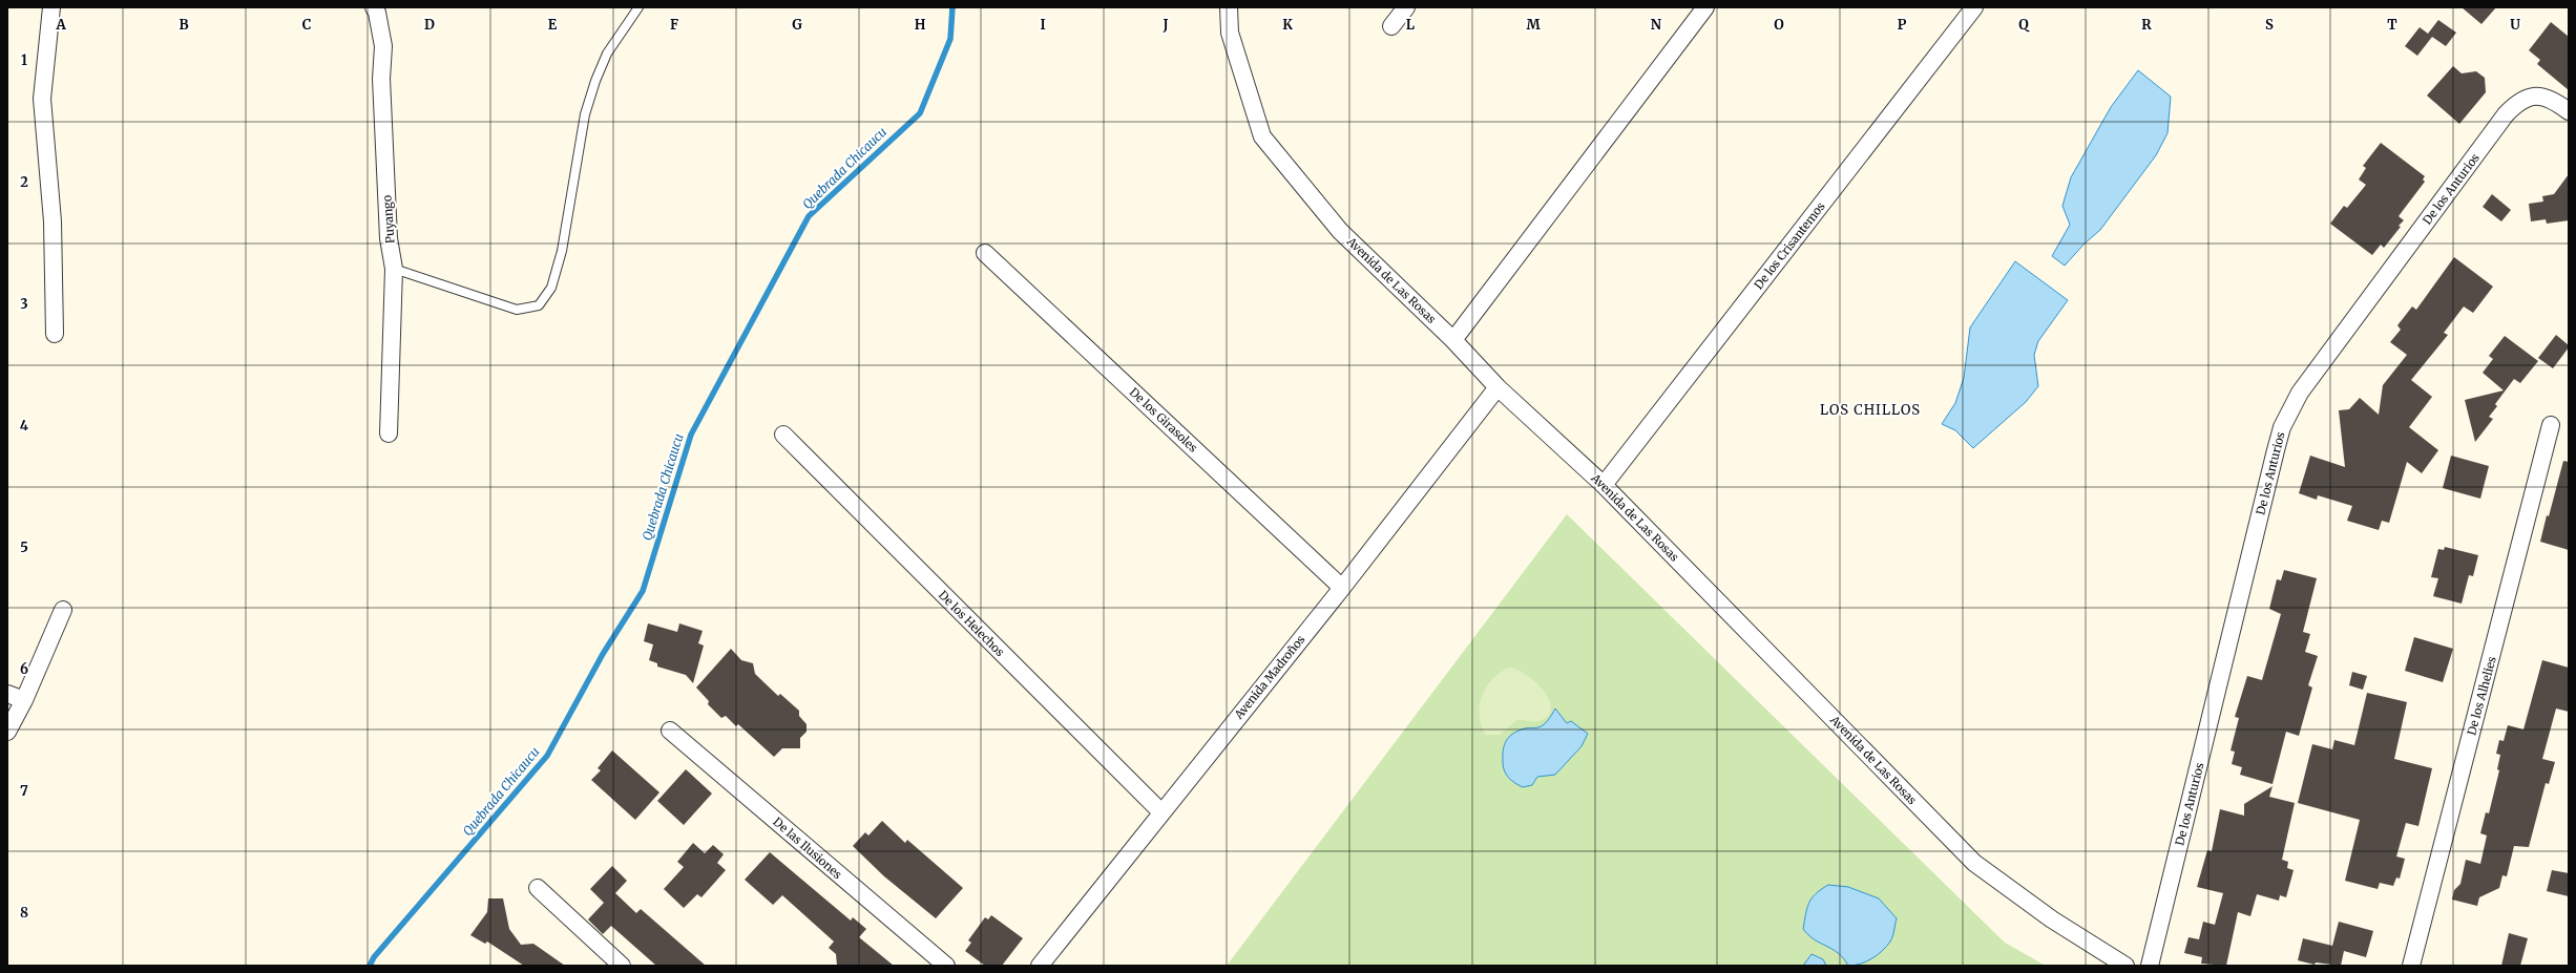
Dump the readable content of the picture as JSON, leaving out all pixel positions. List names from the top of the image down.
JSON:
{
  "streets": {
    "street": [
      "De los Anturios",
      "Puyango",
      "De los Crisantemos",
      "Avenida de Las Rosas",
      "De los Girasoles",
      "De los Helechos",
      "Avenida Madroños",
      "De los Alhelies",
      "De las Ilusiones"
    ]
  },
  "crossings": [
    ["De los Crisantemos", "Avenida de Las Rosas"],
    ["Avenida de Las Rosas", "Avenida Madroños"],
    ["De los Girasoles", "Avenida Madroños"],
    ["De los Helechos", "Avenida Madroños"]
  ],
  "districts": ["LOS CHILLOS"],
  "water": ["Quebrada Chicaucu"],
  "grid": {
    "columns": [
      "A",
      "B",
      "C",
      "D",
      "E",
      "F",
      "G",
      "H",
      "I",
      "J",
      "K",
      "L",
      "M",
      "N",
      "O",
      "P",
      "Q",
      "R",
      "S",
      "T",
      "U"
    ],
    "rows": [
      "1",
      "2",
      "3",
      "4",
      "5",
      "6",
      "7",
      "8"
    ]
  }
}
